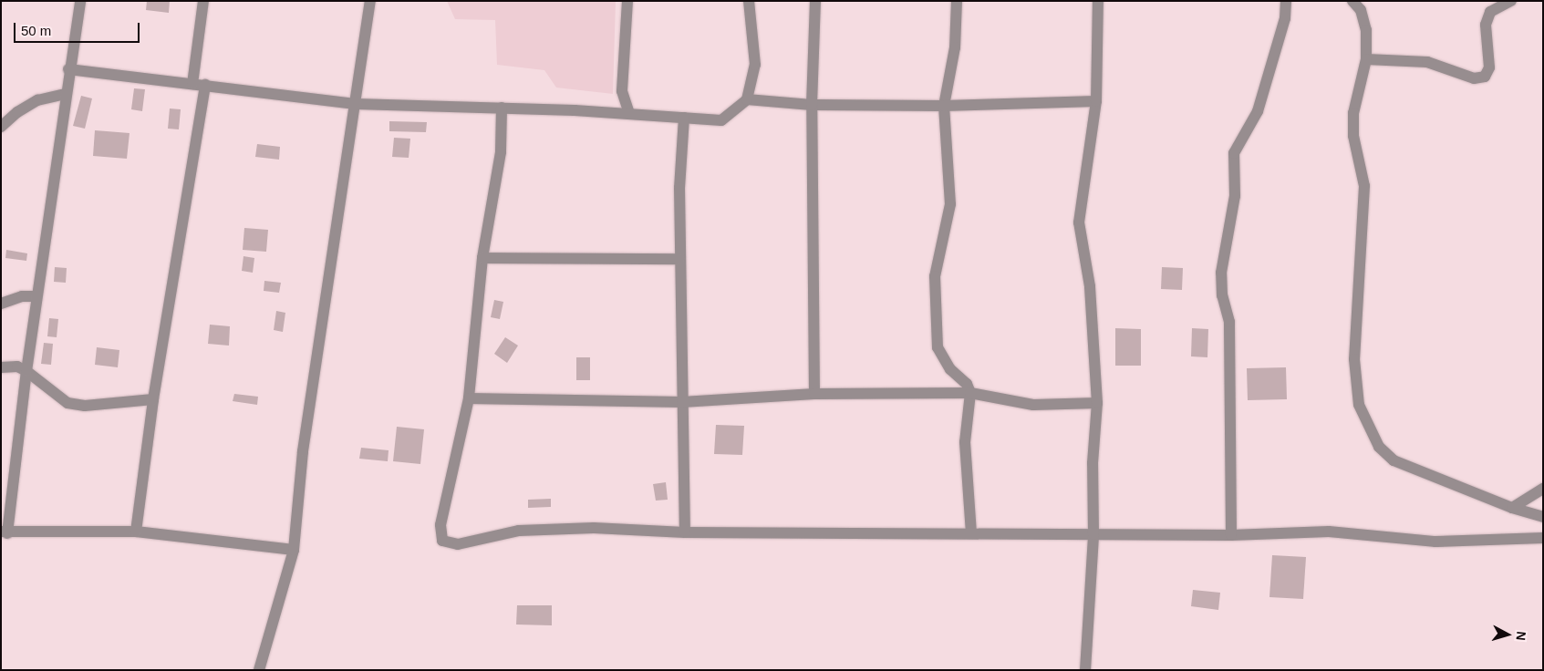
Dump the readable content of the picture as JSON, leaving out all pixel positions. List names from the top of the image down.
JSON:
{
  "scale_bar": "50 m",
  "north": "right"
}
